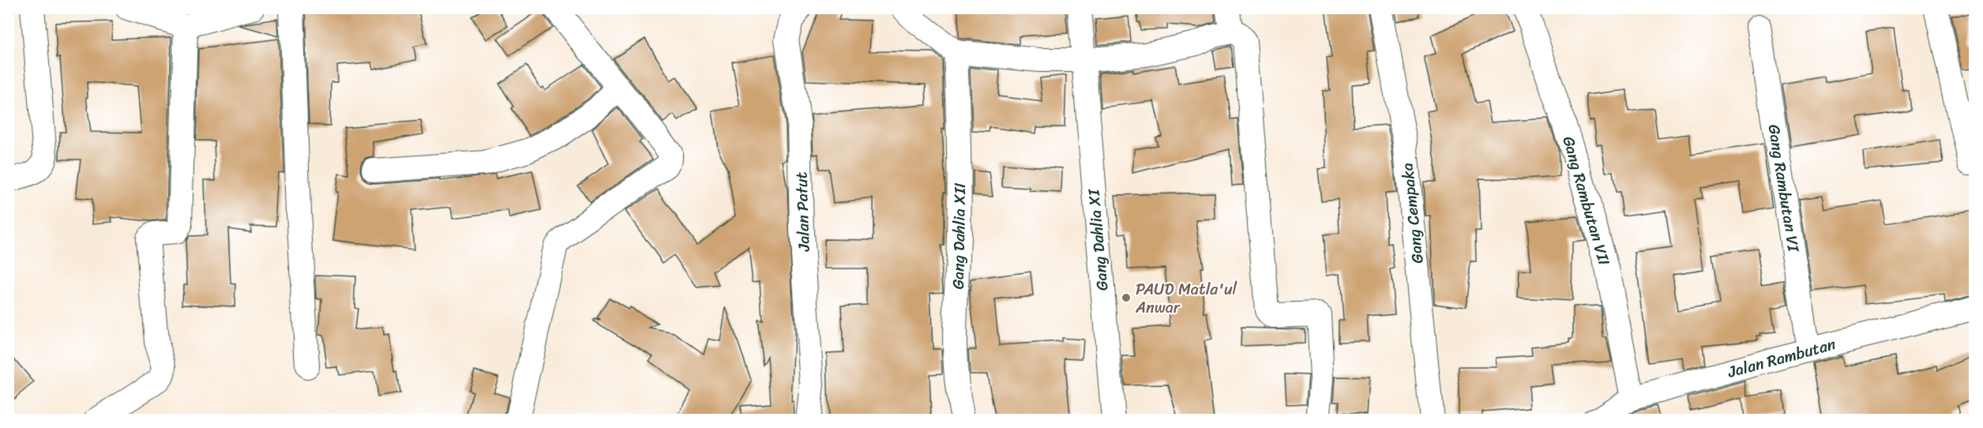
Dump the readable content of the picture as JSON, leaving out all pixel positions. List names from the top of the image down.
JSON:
{
  "streets": {
    "street": [
      "Gang Rambutan VI",
      "Gang Rambutan VII",
      "Jalan Patut",
      "Gang Cempaka",
      "Gang Dahlia XII",
      "Gang Dahlia XI",
      "Jalan Rambutan"
    ]
  },
  "crossings": [
    ["Gang Rambutan VI", "Jalan Rambutan"],
    ["Gang Rambutan VII", "Jalan Rambutan"]
  ],
  "places": ["PAUD Matla'ul Anwar"]
}
